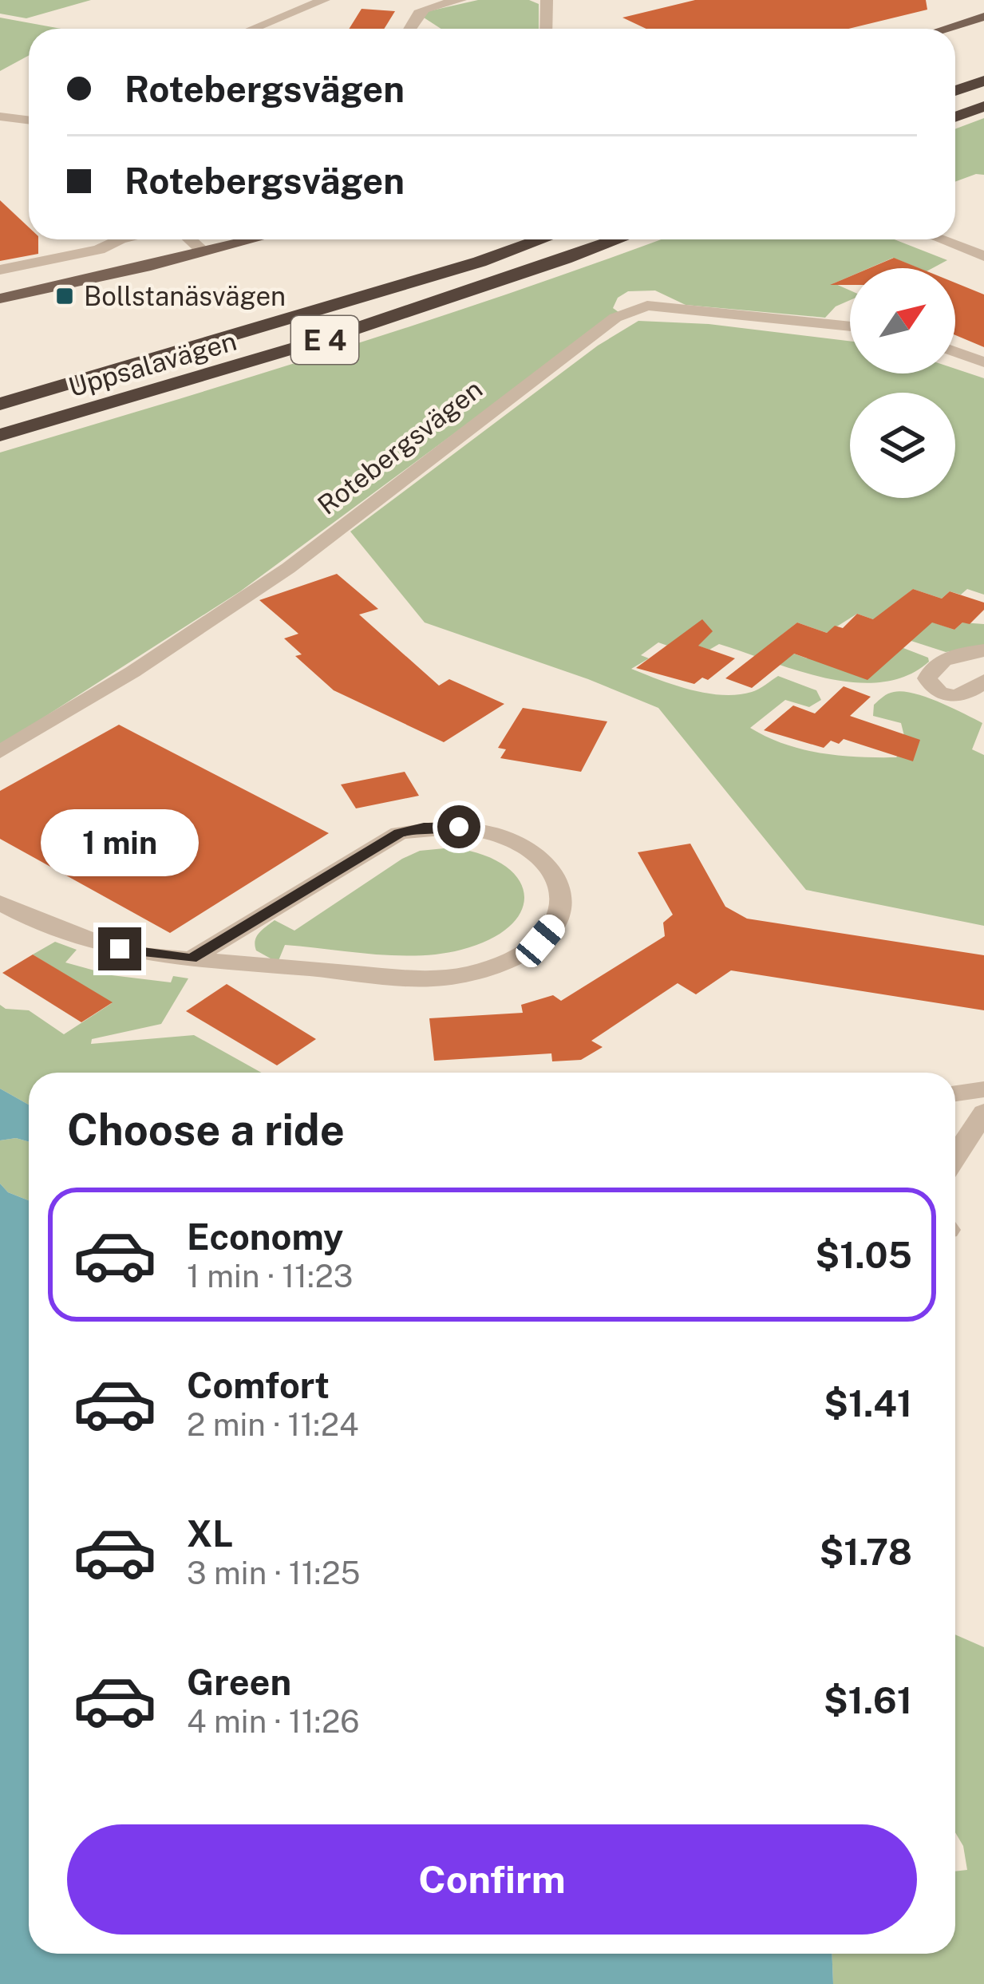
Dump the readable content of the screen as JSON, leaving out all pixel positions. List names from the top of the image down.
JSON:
{
  "streets": {
    "highway": ["E 4", "Uppsalavägen"],
    "street": ["Rotebergsvägen"]
  },
  "places": {
    "transit": ["Bollstanäsvägen"]
  },
  "north": "top right",
  "page": {
    "banner": ["Rotebergsvägen", "Rotebergsvägen"],
    "bubble": "1 min",
    "heading": "Choose a ride",
    "list": [
      {
        "name": "Economy",
        "note": "1 min · 11:23",
        "value": "$1.05"
      },
      {
        "name": "Comfort",
        "note": "2 min · 11:24",
        "value": "$1.41"
      },
      {
        "name": "XL",
        "note": "3 min · 11:25",
        "value": "$1.78"
      },
      {
        "name": "Green",
        "note": "4 min · 11:26",
        "value": "$1.61"
      }
    ],
    "buttons": "Confirm"
  }
}
